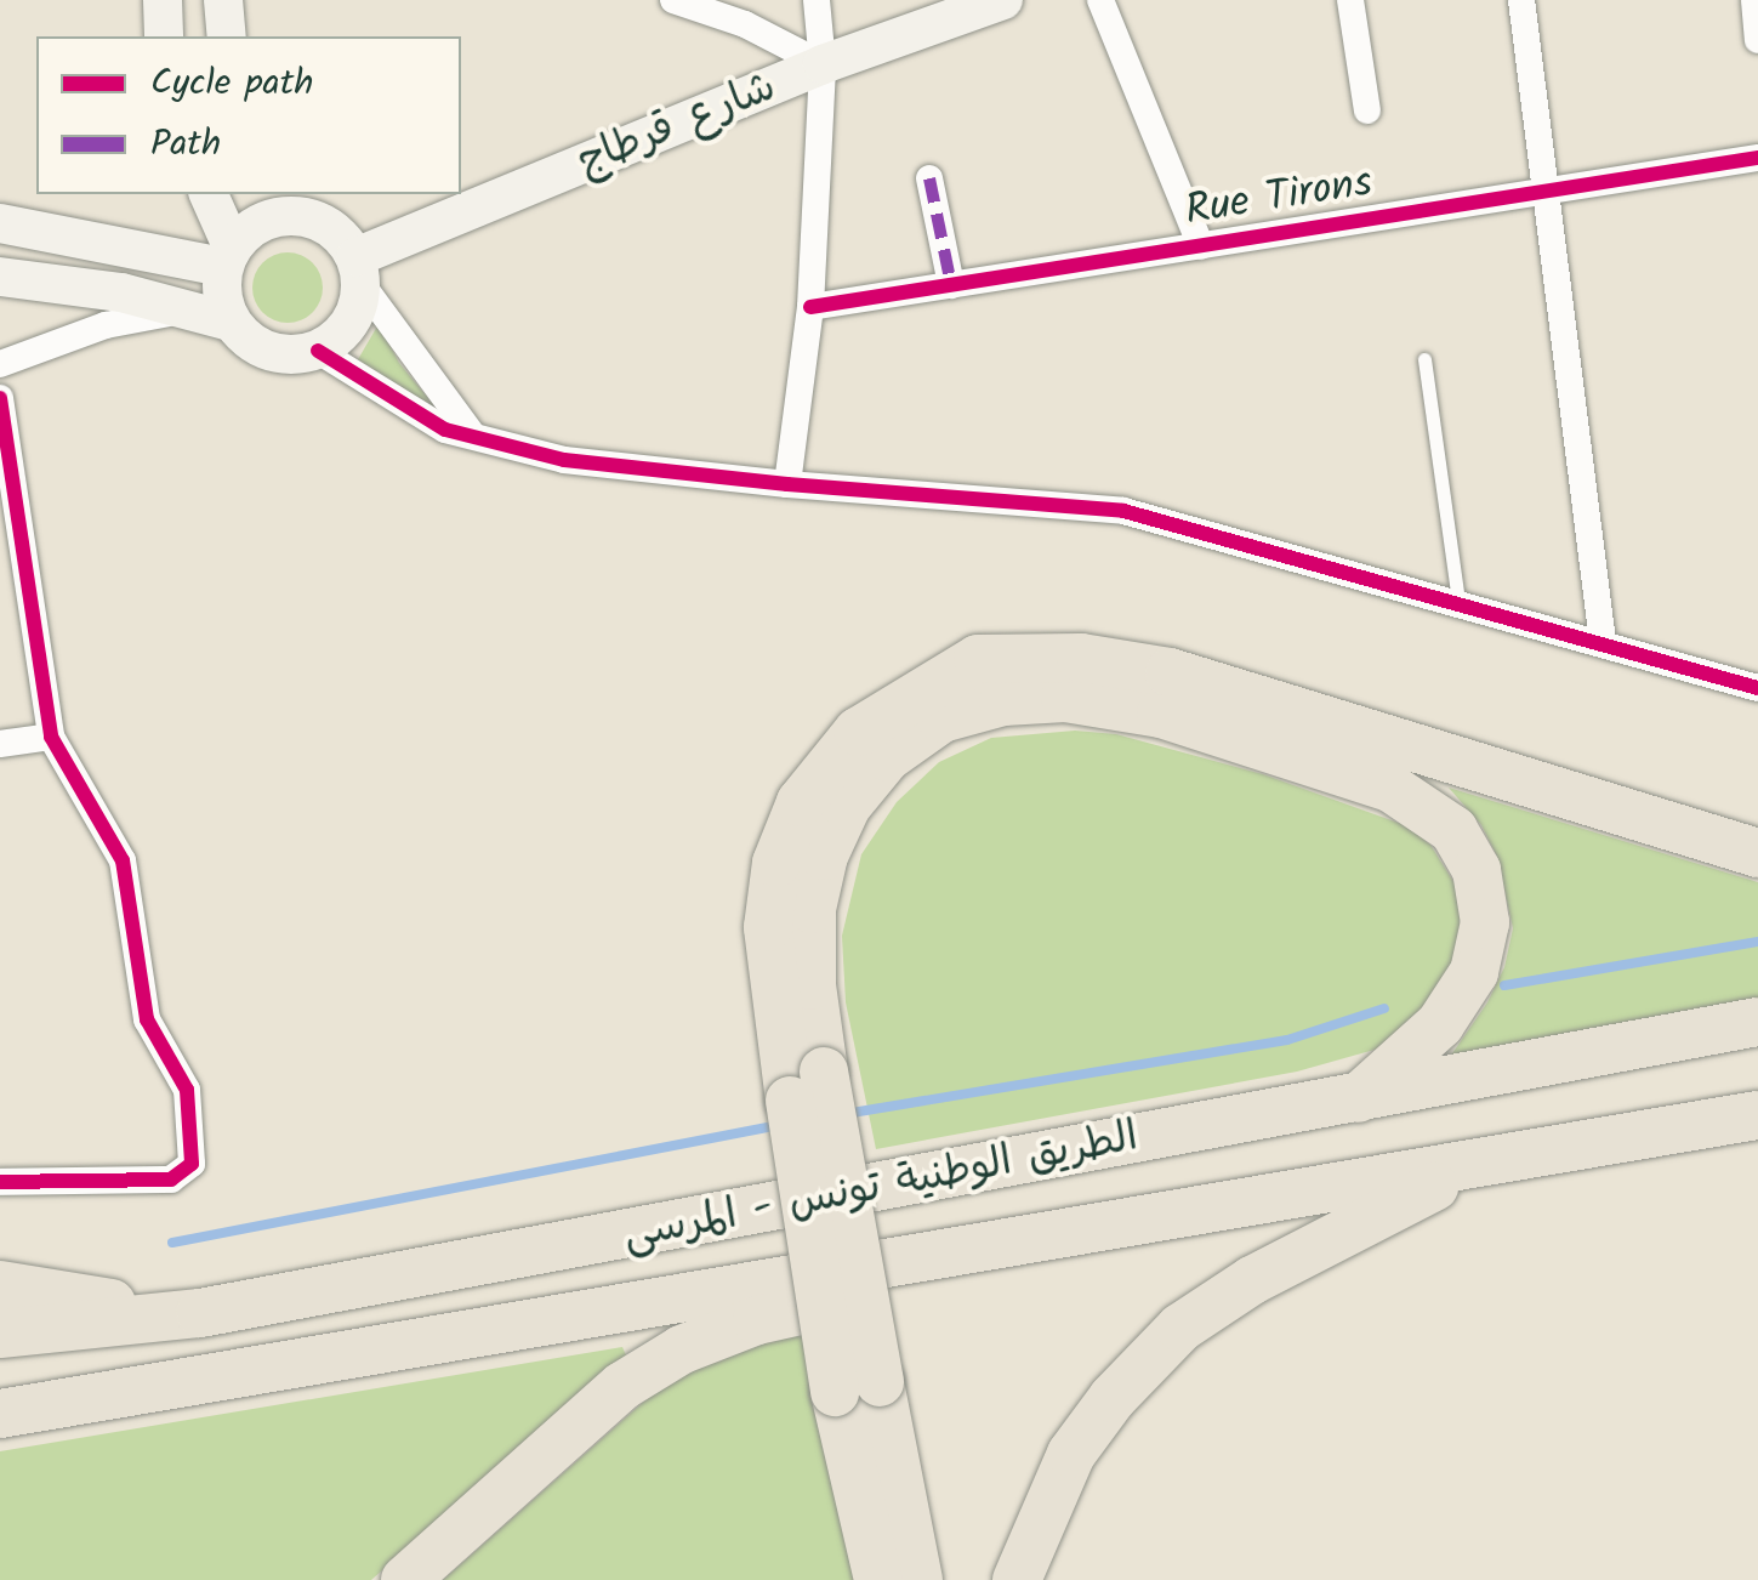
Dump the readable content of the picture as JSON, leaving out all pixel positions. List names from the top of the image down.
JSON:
{
  "streets": {
    "highway": ["الطريق الوطنية تونس - المرسى"],
    "street": ["شارع قرطاج", "Rue Tirons"]
  },
  "legend": ["Cycle path", "Path"]
}
